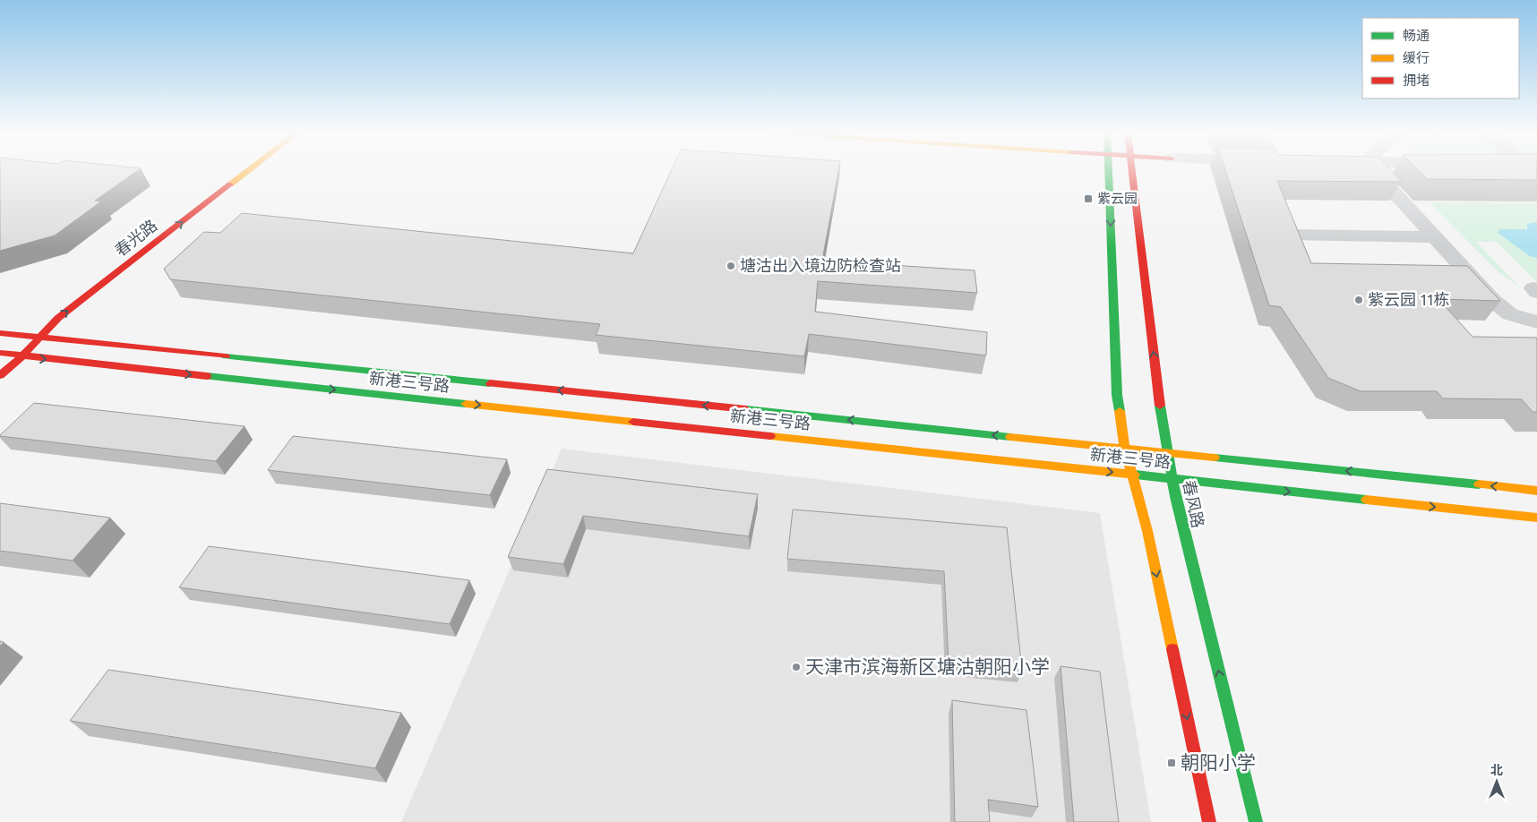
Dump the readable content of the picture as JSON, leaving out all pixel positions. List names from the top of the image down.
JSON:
{
  "streets": {
    "main road": ["春光路", "新港三号路", "春风路"]
  },
  "crossings": [
    ["春光路", "新港三号路"],
    ["新港三号路", "春风路"]
  ],
  "one_way": ["春光路"],
  "places": {
    "transit": ["紫云园", "朝阳小学"],
    "other": ["塘沽出入境边防检查站", "紫云园 11栋", "天津市滨海新区塘沽朝阳小学"]
  },
  "legend": ["畅通", "缓行", "拥堵"],
  "north": "top"
}
